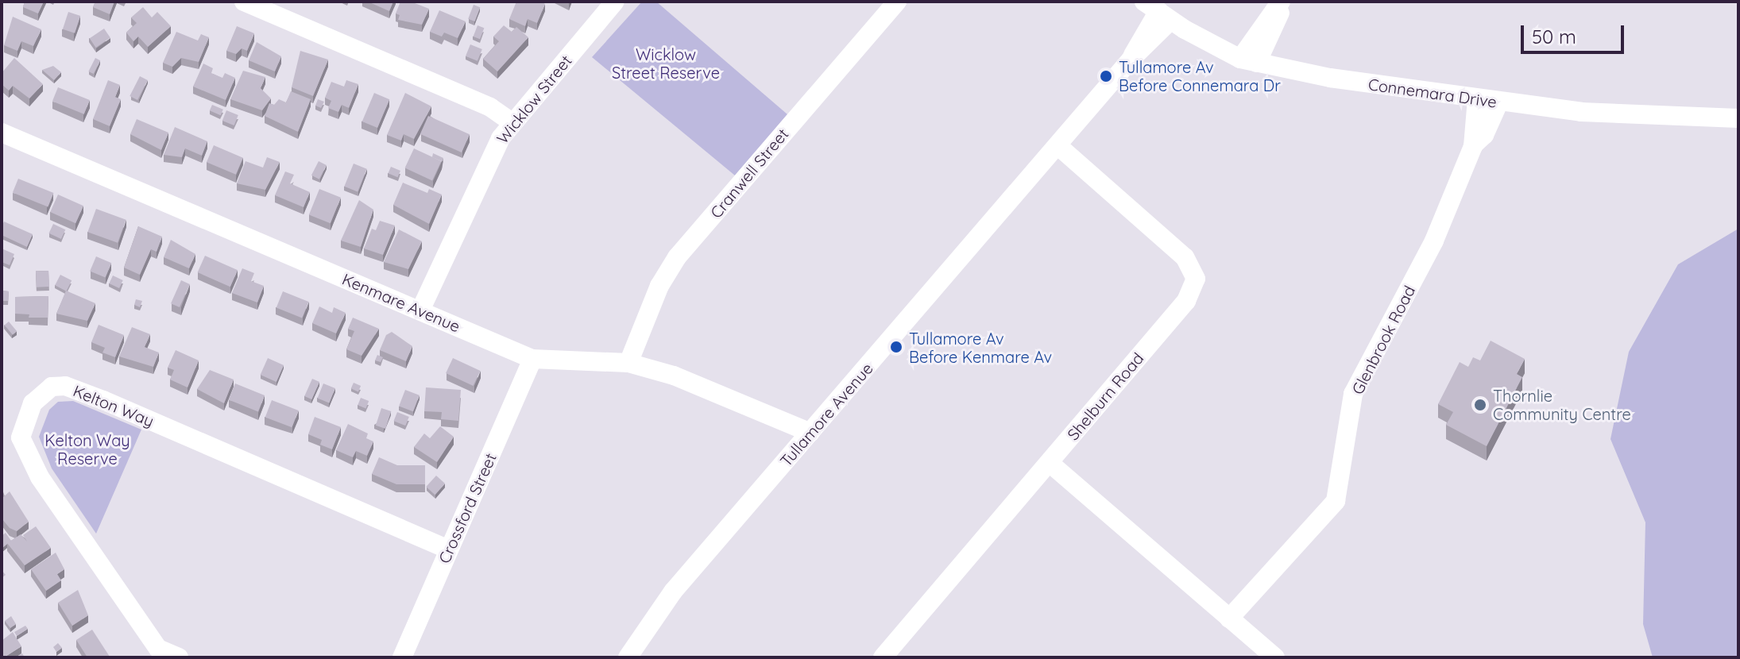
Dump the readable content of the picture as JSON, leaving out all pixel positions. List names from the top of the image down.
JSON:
{
  "streets": {
    "street": [
      "Connemara Drive",
      "Wicklow Street",
      "Cranwell Street",
      "Kenmare Avenue",
      "Glenbrook Road",
      "Shelburn Road",
      "Kelton Way",
      "Tullamore Avenue",
      "Crossford Street"
    ]
  },
  "crossings": [
    ["Connemara Drive", "Glenbrook Road"],
    ["Connemara Drive", "Tullamore Avenue"],
    ["Wicklow Street", "Kenmare Avenue"],
    ["Cranwell Street", "Kenmare Avenue"],
    ["Kenmare Avenue", "Tullamore Avenue"],
    ["Kenmare Avenue", "Crossford Street"],
    ["Shelburn Road", "Tullamore Avenue"],
    ["Kelton Way", "Crossford Street"]
  ],
  "parks": ["Wicklow Street Reserve", "Kelton Way Reserve"],
  "places": ["Tullamore Av Before Connemara Dr", "Tullamore Av Before Kenmare Av", "Thornlie Community Centre"],
  "scale_bar": "50 m"
}
